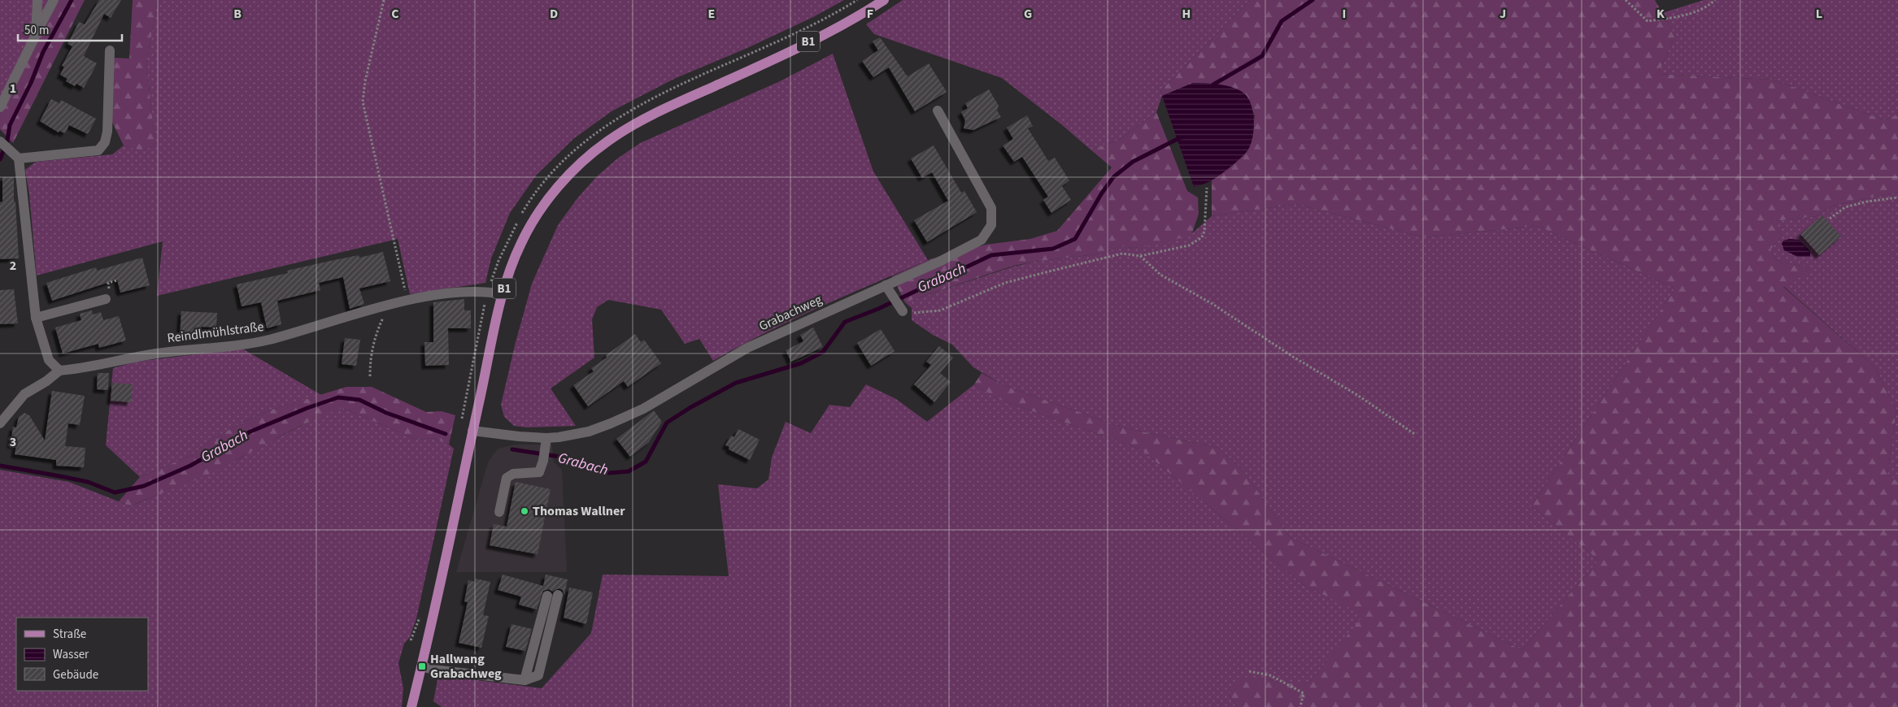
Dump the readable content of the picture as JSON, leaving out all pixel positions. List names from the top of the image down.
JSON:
{
  "streets": {
    "main road": ["B1"],
    "street": ["Grabachweg", "Reindlmühlstraße"]
  },
  "crossings": [
    ["B1", "Grabachweg"],
    ["B1", "Reindlmühlstraße"]
  ],
  "water": ["Grabach"],
  "places": {
    "other": ["Thomas Wallner"],
    "transit": ["Hallwang Grabachweg"]
  },
  "legend": ["Straße", "Wasser", "Gebäude"],
  "scale_bar": "50 m",
  "grid": {
    "columns": [
      "B",
      "C",
      "D",
      "E",
      "F",
      "G",
      "H",
      "I",
      "J",
      "K",
      "L"
    ],
    "rows": ["1", "2", "3"]
  }
}
